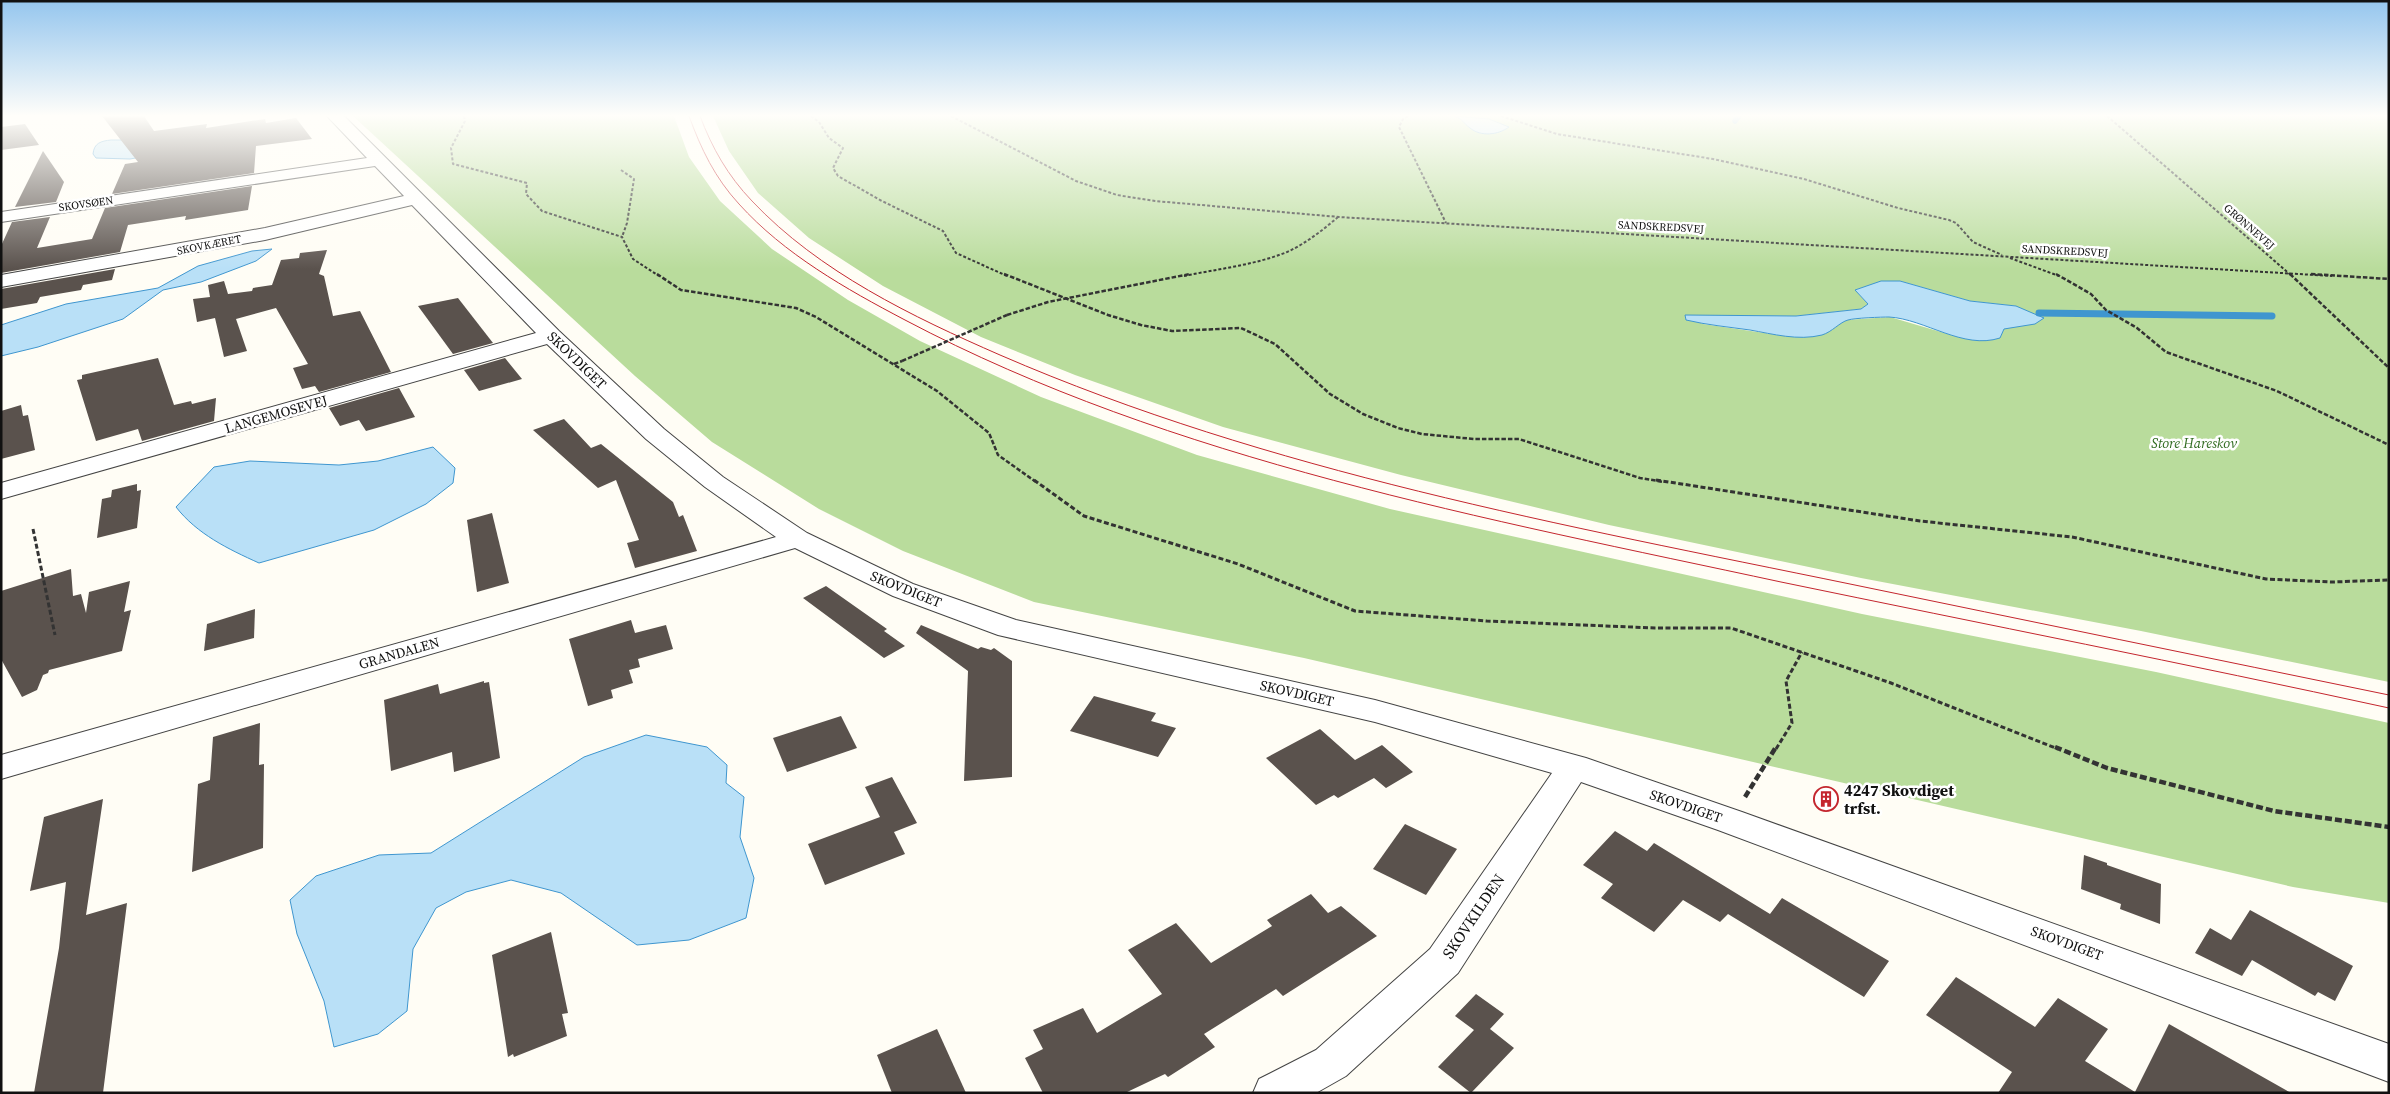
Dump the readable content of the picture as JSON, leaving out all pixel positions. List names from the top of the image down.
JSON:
{
  "streets": {
    "street": [
      "SKOVSØEN",
      "SKOVKÆRET",
      "SKOVDIGET",
      "LANGEMOSEVEJ",
      "GRANDALEN",
      "SKOVKILDEN"
    ],
    "path": ["SANDSKREDSVEJ", "GRØNNEVEJ"]
  },
  "crossings": [
    ["SANDSKREDSVEJ", "GRØNNEVEJ"],
    ["SKOVKÆRET", "SKOVDIGET"],
    ["SKOVDIGET", "LANGEMOSEVEJ"],
    ["SKOVDIGET", "GRANDALEN"],
    ["SKOVDIGET", "SKOVKILDEN"]
  ],
  "parks": ["Store Hareskov"],
  "places": {
    "building": ["4247 Skovdiget trfst."]
  }
}
